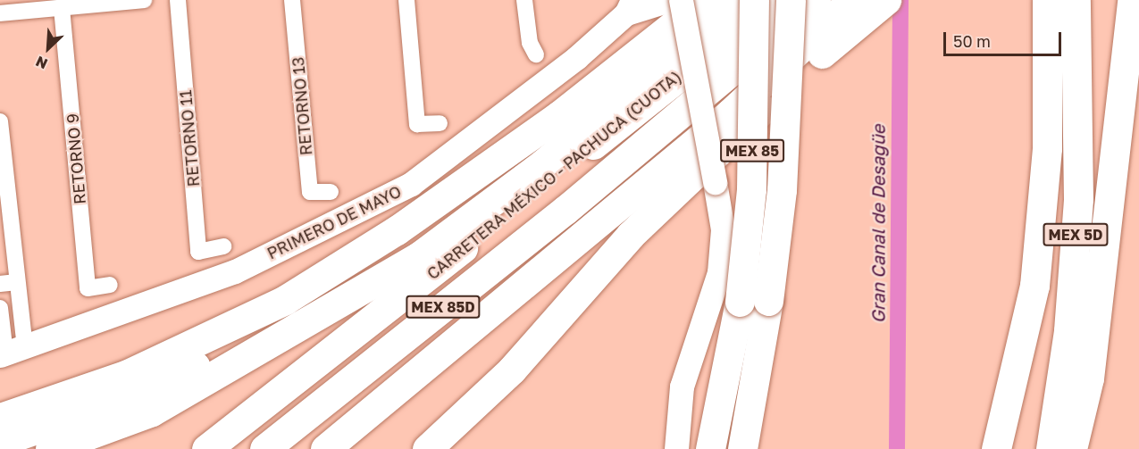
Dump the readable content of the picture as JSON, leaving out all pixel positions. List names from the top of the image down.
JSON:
{
  "streets": {
    "highway": [
      "MEX 85",
      "CARRETERA MÉXICO - PACHUCA (CUOTA)",
      "MEX 5D",
      "MEX 85D"
    ],
    "main road": ["PRIMERO DE MAYO"],
    "street": ["RETORNO 13", "RETORNO 11", "RETORNO 9"]
  },
  "water": ["Gran Canal de Desagüe"],
  "scale_bar": "50 m",
  "north": "bottom left"
}
